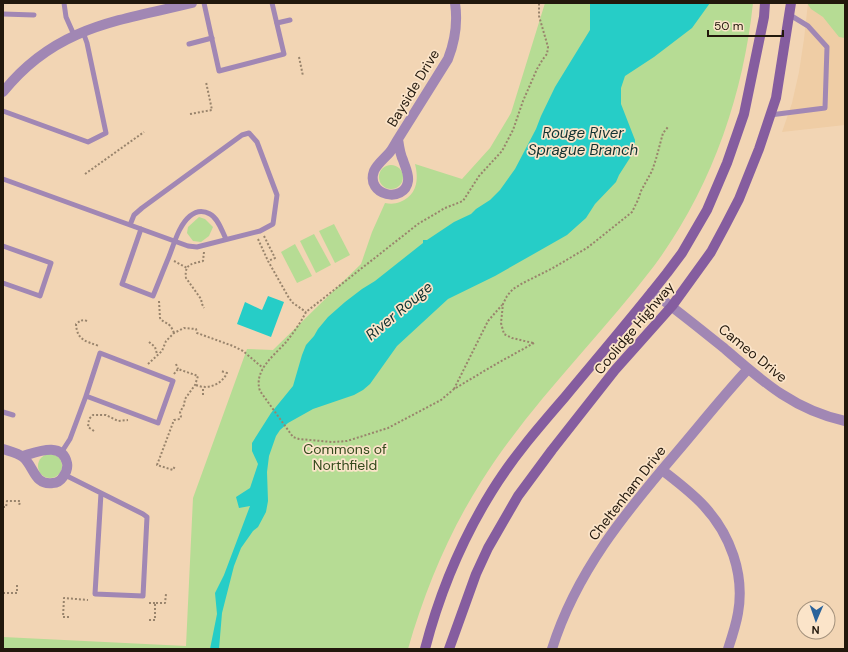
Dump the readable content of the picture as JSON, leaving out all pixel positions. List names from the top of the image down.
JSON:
{
  "streets": {
    "main road": ["Coolidge Highway"],
    "street": ["Bayside Drive", "Cameo Drive", "Cheltenham Drive"]
  },
  "crossings": [
    ["Coolidge Highway", "Cameo Drive"],
    ["Cameo Drive", "Cheltenham Drive"]
  ],
  "water": ["Rouge River Sprague Branch", "River Rouge"],
  "parks": ["Commons of Northfield"],
  "scale_bar": "50 m",
  "north": "bottom"
}
